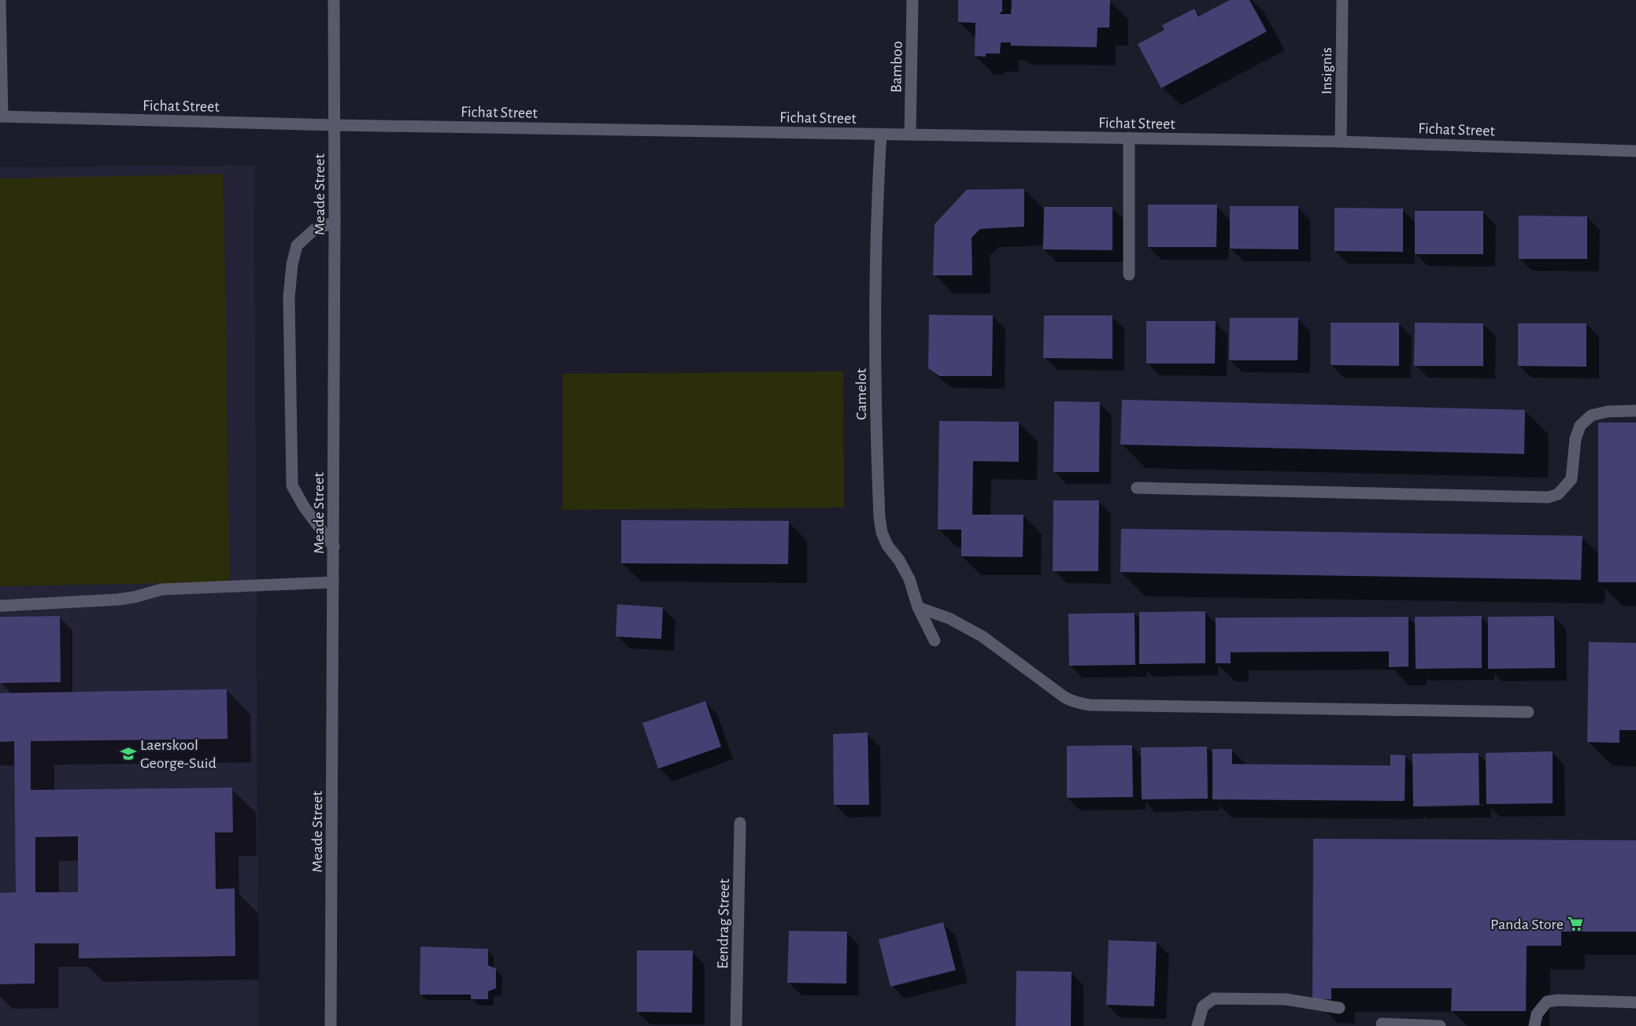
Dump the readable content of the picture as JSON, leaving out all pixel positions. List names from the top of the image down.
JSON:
{
  "streets": {
    "street": [
      "Bamboo",
      "Insignis",
      "Fichat Street",
      "Meade Street",
      "Camelot",
      "Eendrag Street"
    ]
  },
  "crossings": [
    ["Bamboo", "Fichat Street"],
    ["Insignis", "Fichat Street"],
    ["Fichat Street", "Meade Street"],
    ["Fichat Street", "Camelot"]
  ],
  "places": {
    "school or university": ["Laerskool George-Suid"],
    "supermarket": ["Panda Store"]
  }
}
